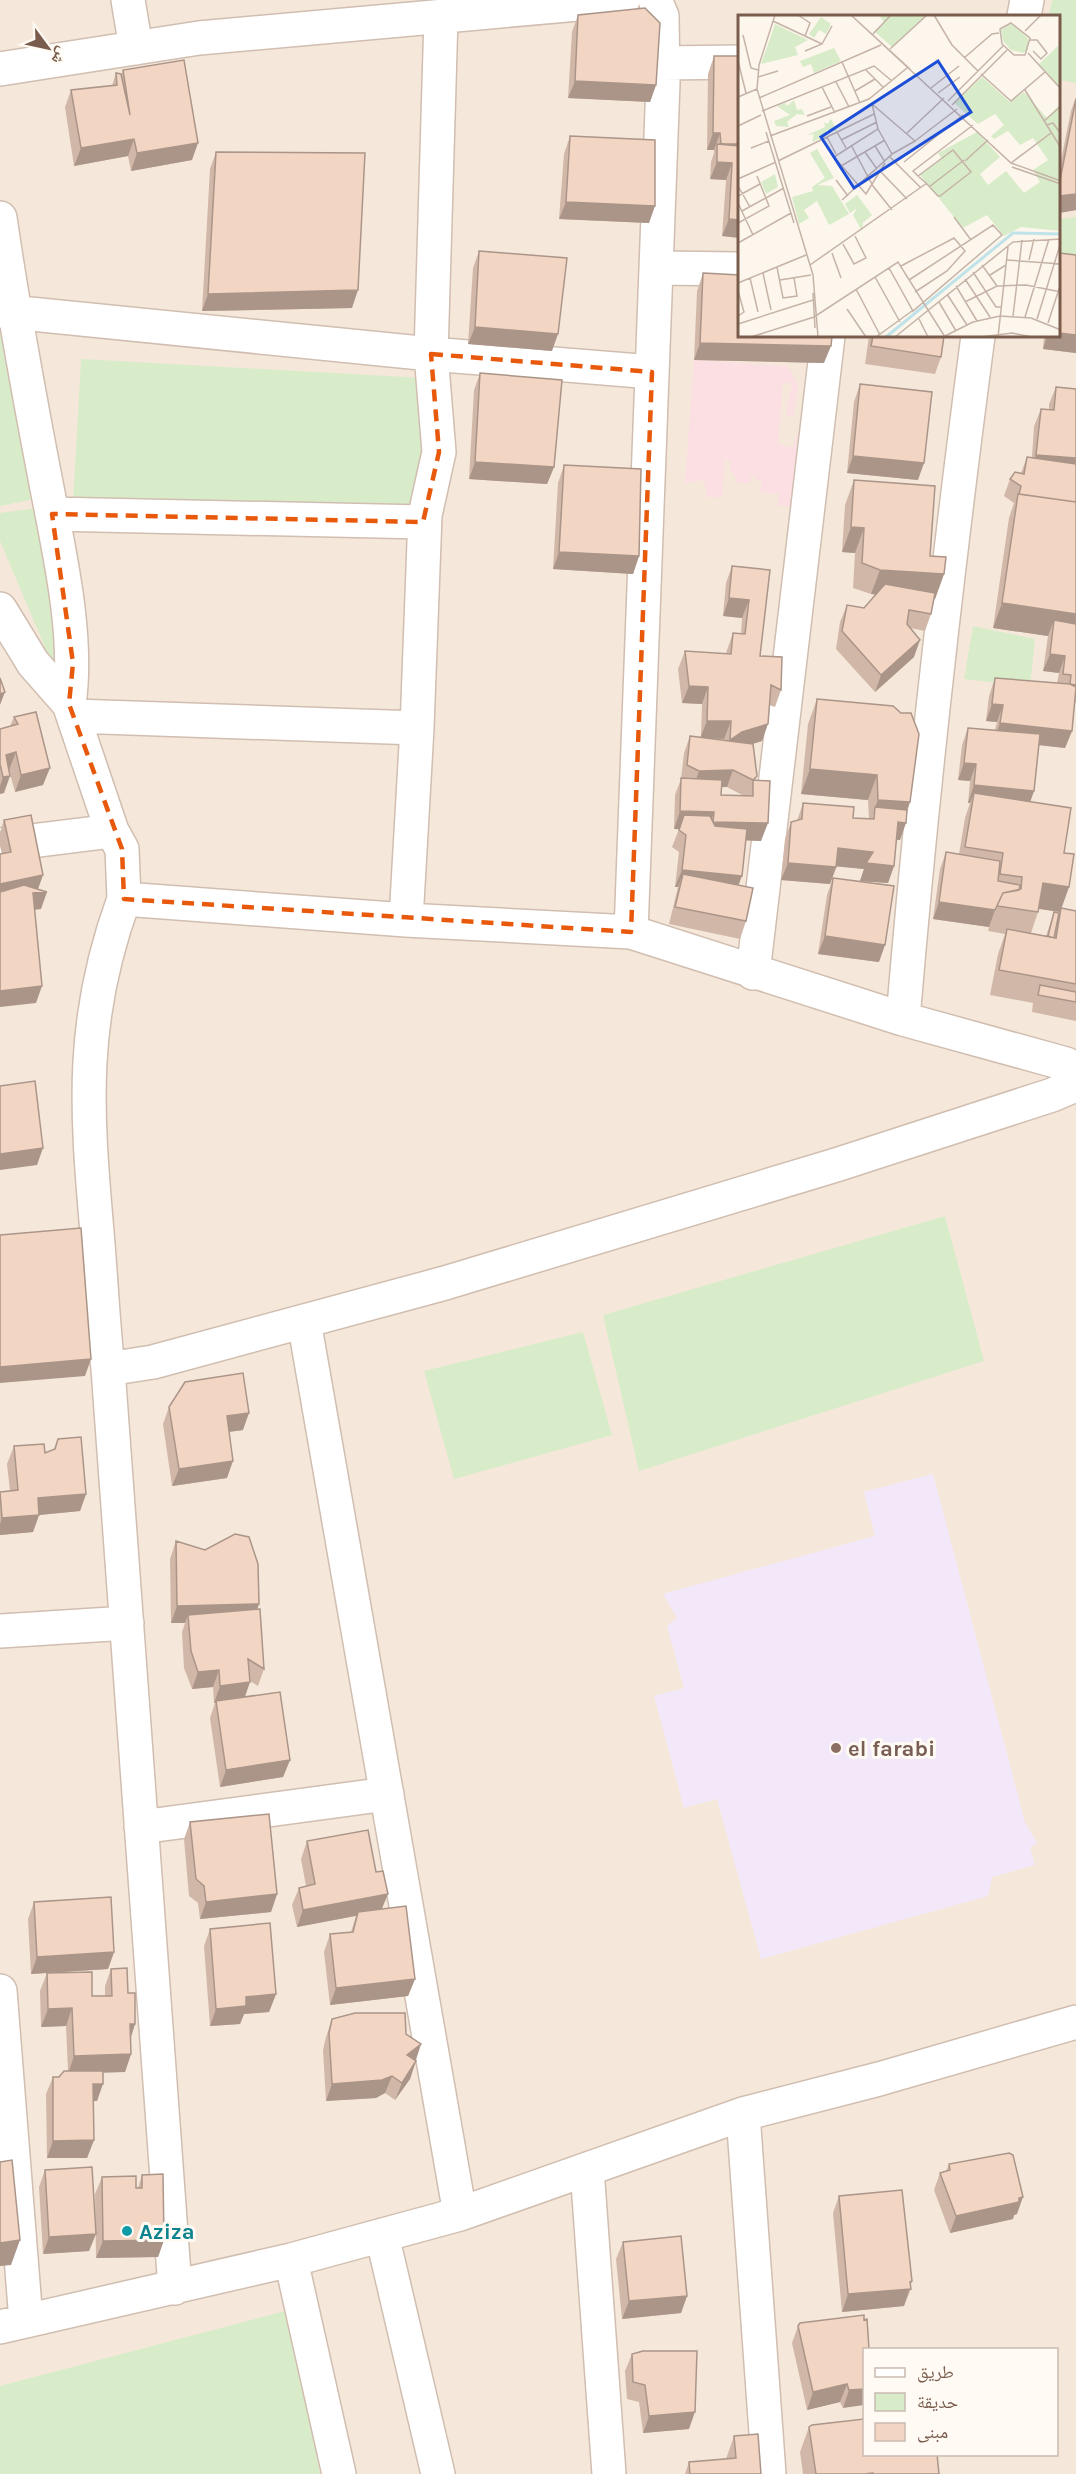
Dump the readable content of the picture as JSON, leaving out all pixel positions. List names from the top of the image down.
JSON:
{
  "places": ["el farabi", "Aziza"],
  "legend": ["طريق", "حديقة", "مبنى"],
  "north": "bottom right"
}
